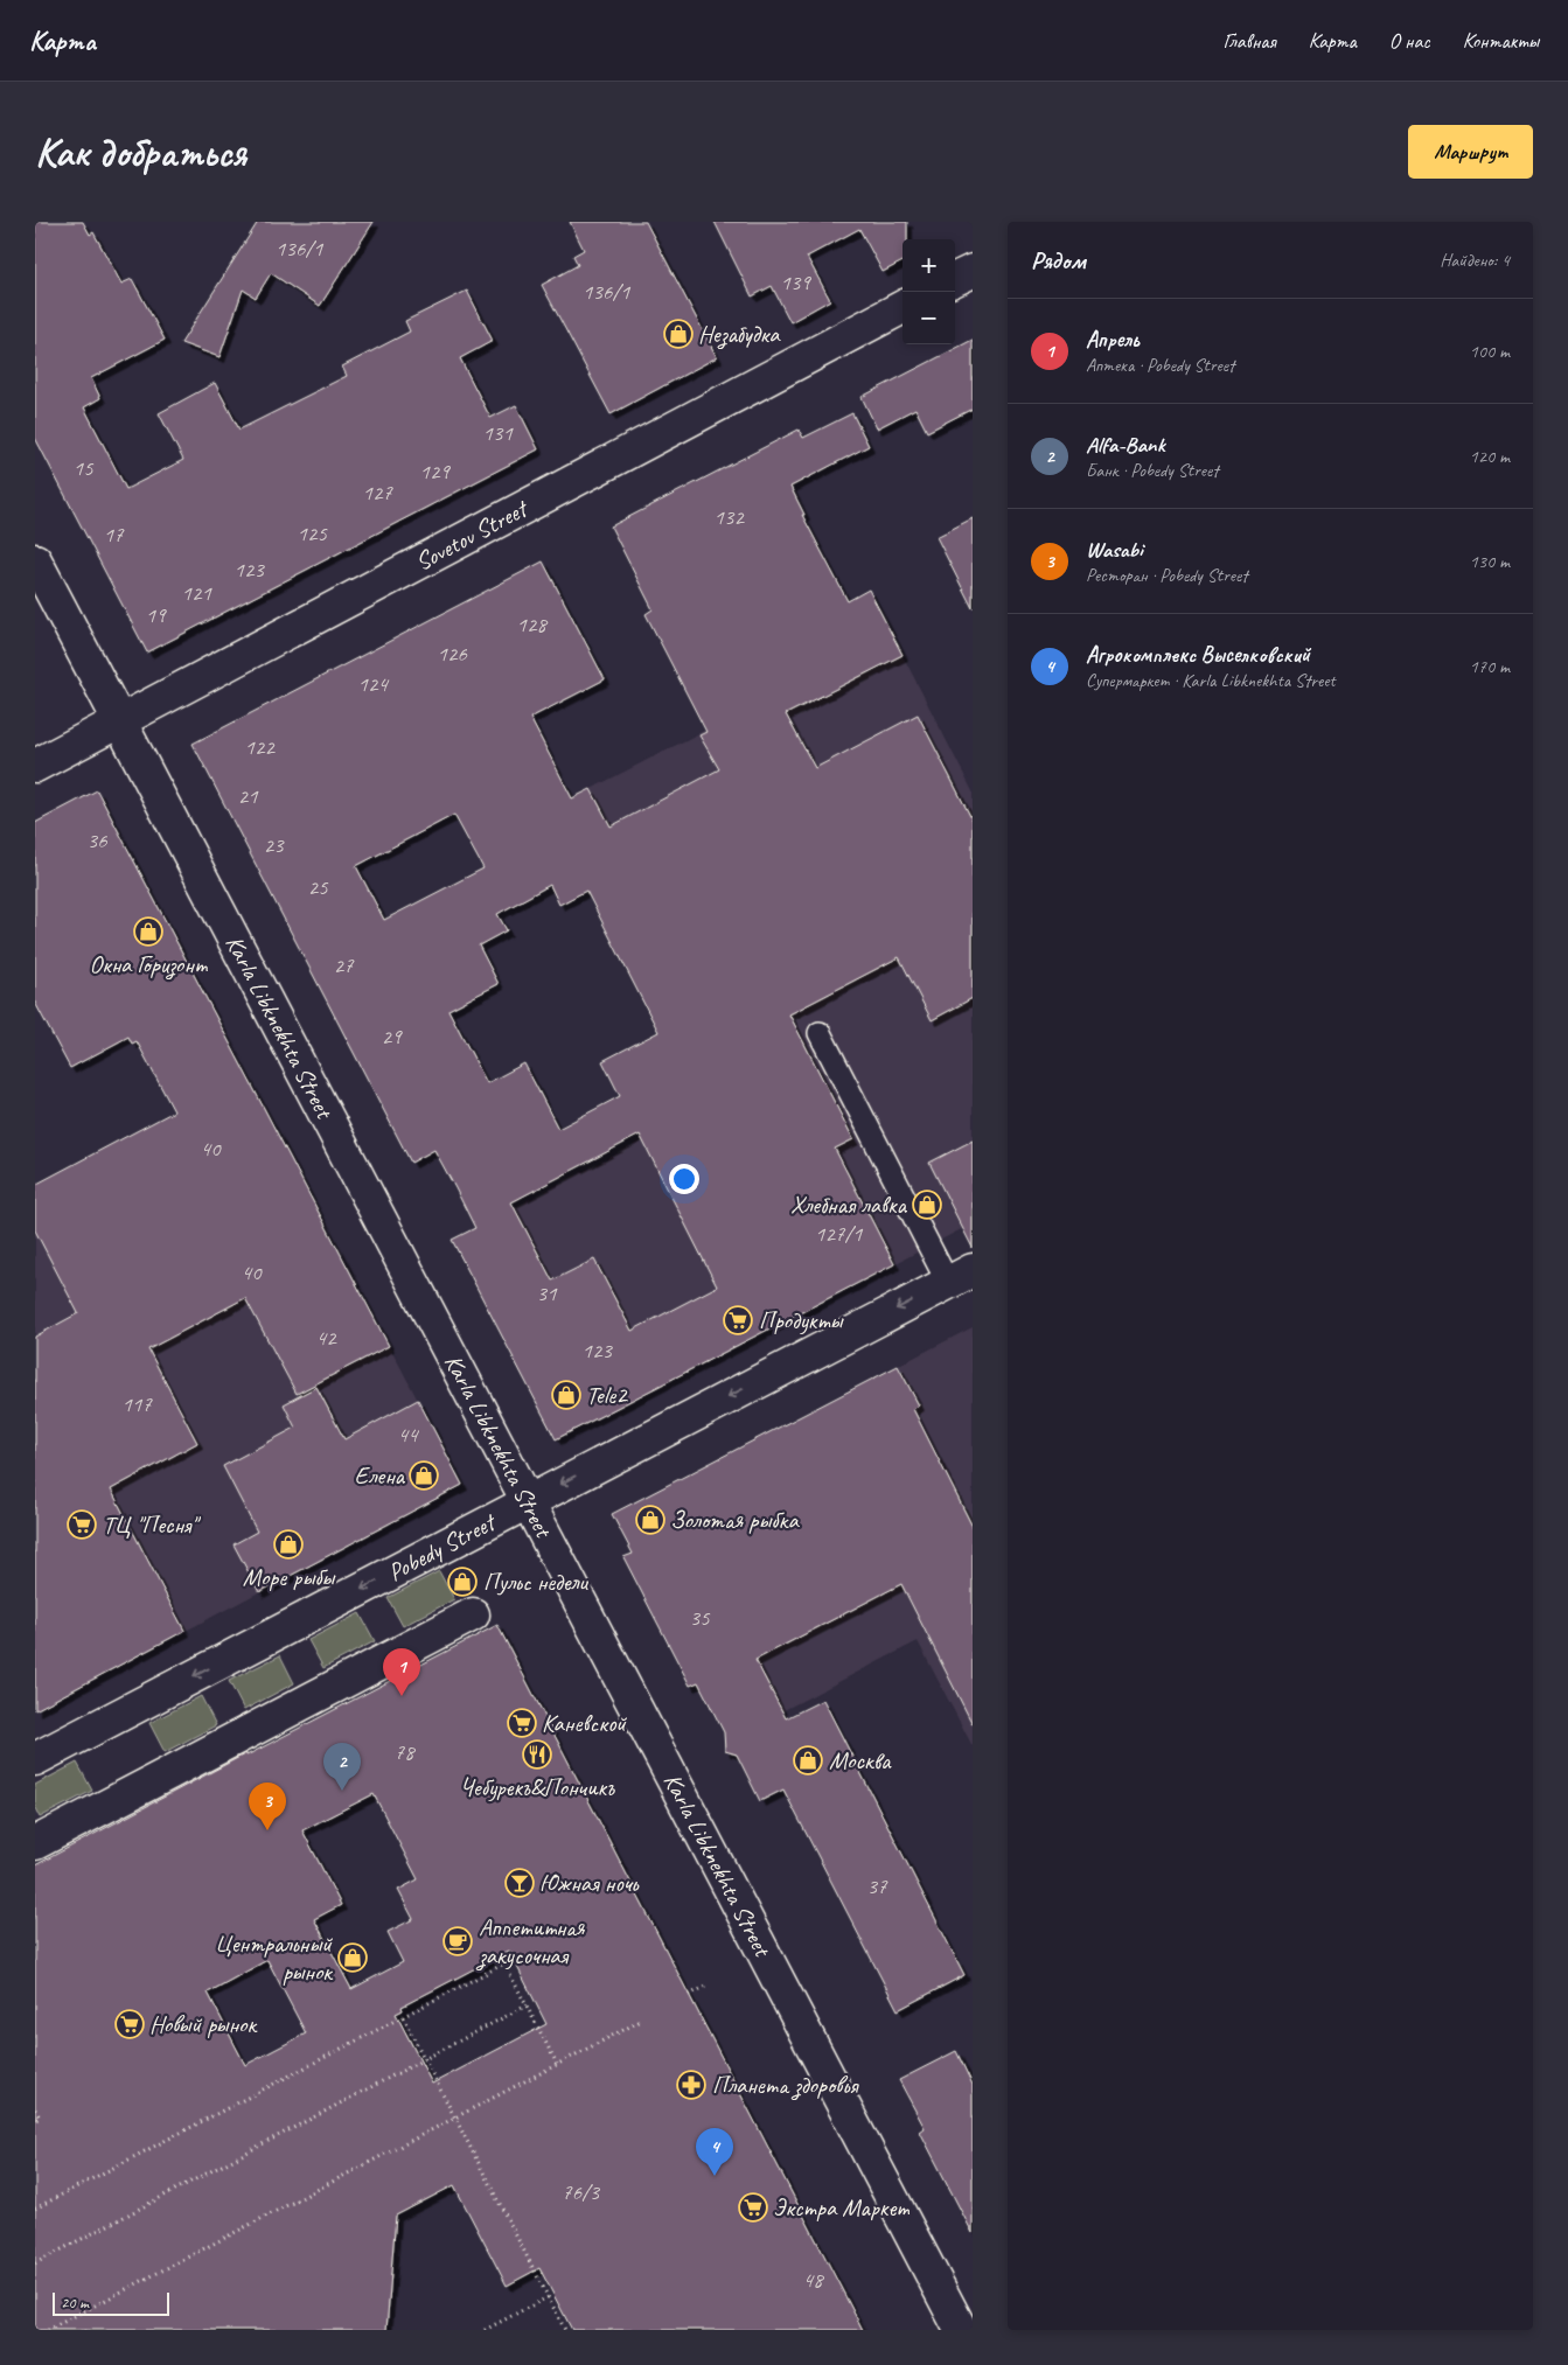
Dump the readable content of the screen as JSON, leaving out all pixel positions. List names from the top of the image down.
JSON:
{
  "streets": {
    "street": ["Sovetov Street", "Karla Libknekhta Street", "Pobedy Street"]
  },
  "crossings": [
    ["Sovetov Street", "Karla Libknekhta Street"],
    ["Karla Libknekhta Street", "Pobedy Street"]
  ],
  "places": {
    "shop": [
      "Незабудка",
      "Окна Горизонт",
      "Хлебная лавка",
      "Tele2",
      "Елена",
      "Золотая рыбка",
      "Море рыбы",
      "Пульс недели",
      "Москва",
      "Центральный рынок"
    ],
    "supermarket": [
      "Продукты",
      "ТЦ \"Песня\"",
      "Каневской",
      "Новый рынок",
      "Экстра Маркет"
    ],
    "restaurant": ["Чебурекъ&Пончикъ"],
    "bar": ["Южная ночь"],
    "cafe": ["Аппетитная закусочная"],
    "pharmacy": ["Планета здоровья"]
  },
  "house_numbers": [
    "136/1",
    "139",
    "136/1",
    "131",
    "15",
    "129",
    "127",
    "132",
    "125",
    "17",
    "123",
    "121",
    "19",
    "128",
    "126",
    "124",
    "122",
    "21",
    "36",
    "23",
    "25",
    "27",
    "29",
    "40",
    "127/1",
    "40",
    "31",
    "42",
    "123",
    "117",
    "44",
    "35",
    "78",
    "37",
    "76/3",
    "48"
  ],
  "scale_bar": "20 m",
  "page": {
    "header": "Карта",
    "nav": [
      "Главная",
      "Карта",
      "О нас",
      "Контакты"
    ],
    "buttons": "Маршрут",
    "title": "Как добраться",
    "heading": ["Рядом", "Найдено: 4"],
    "map_buttons": ["+", "−"],
    "list": [
      {
        "mark": "1",
        "name": "Апрель",
        "note": "Аптека · Pobedy Street",
        "value": "100 m"
      },
      {
        "mark": "2",
        "name": "Alfa-Bank",
        "note": "Банк · Pobedy Street",
        "value": "120 m"
      },
      {
        "mark": "3",
        "name": "Wasabi",
        "note": "Ресторан · Pobedy Street",
        "value": "130 m"
      },
      {
        "mark": "4",
        "name": "Агрокомплекс Выселковский",
        "note": "Супермаркет · Karla Libknekhta Street",
        "value": "170 m"
      }
    ],
    "pins": [
      "1",
      "2",
      "3",
      "4"
    ],
    "scale": "20 m"
  }
}
